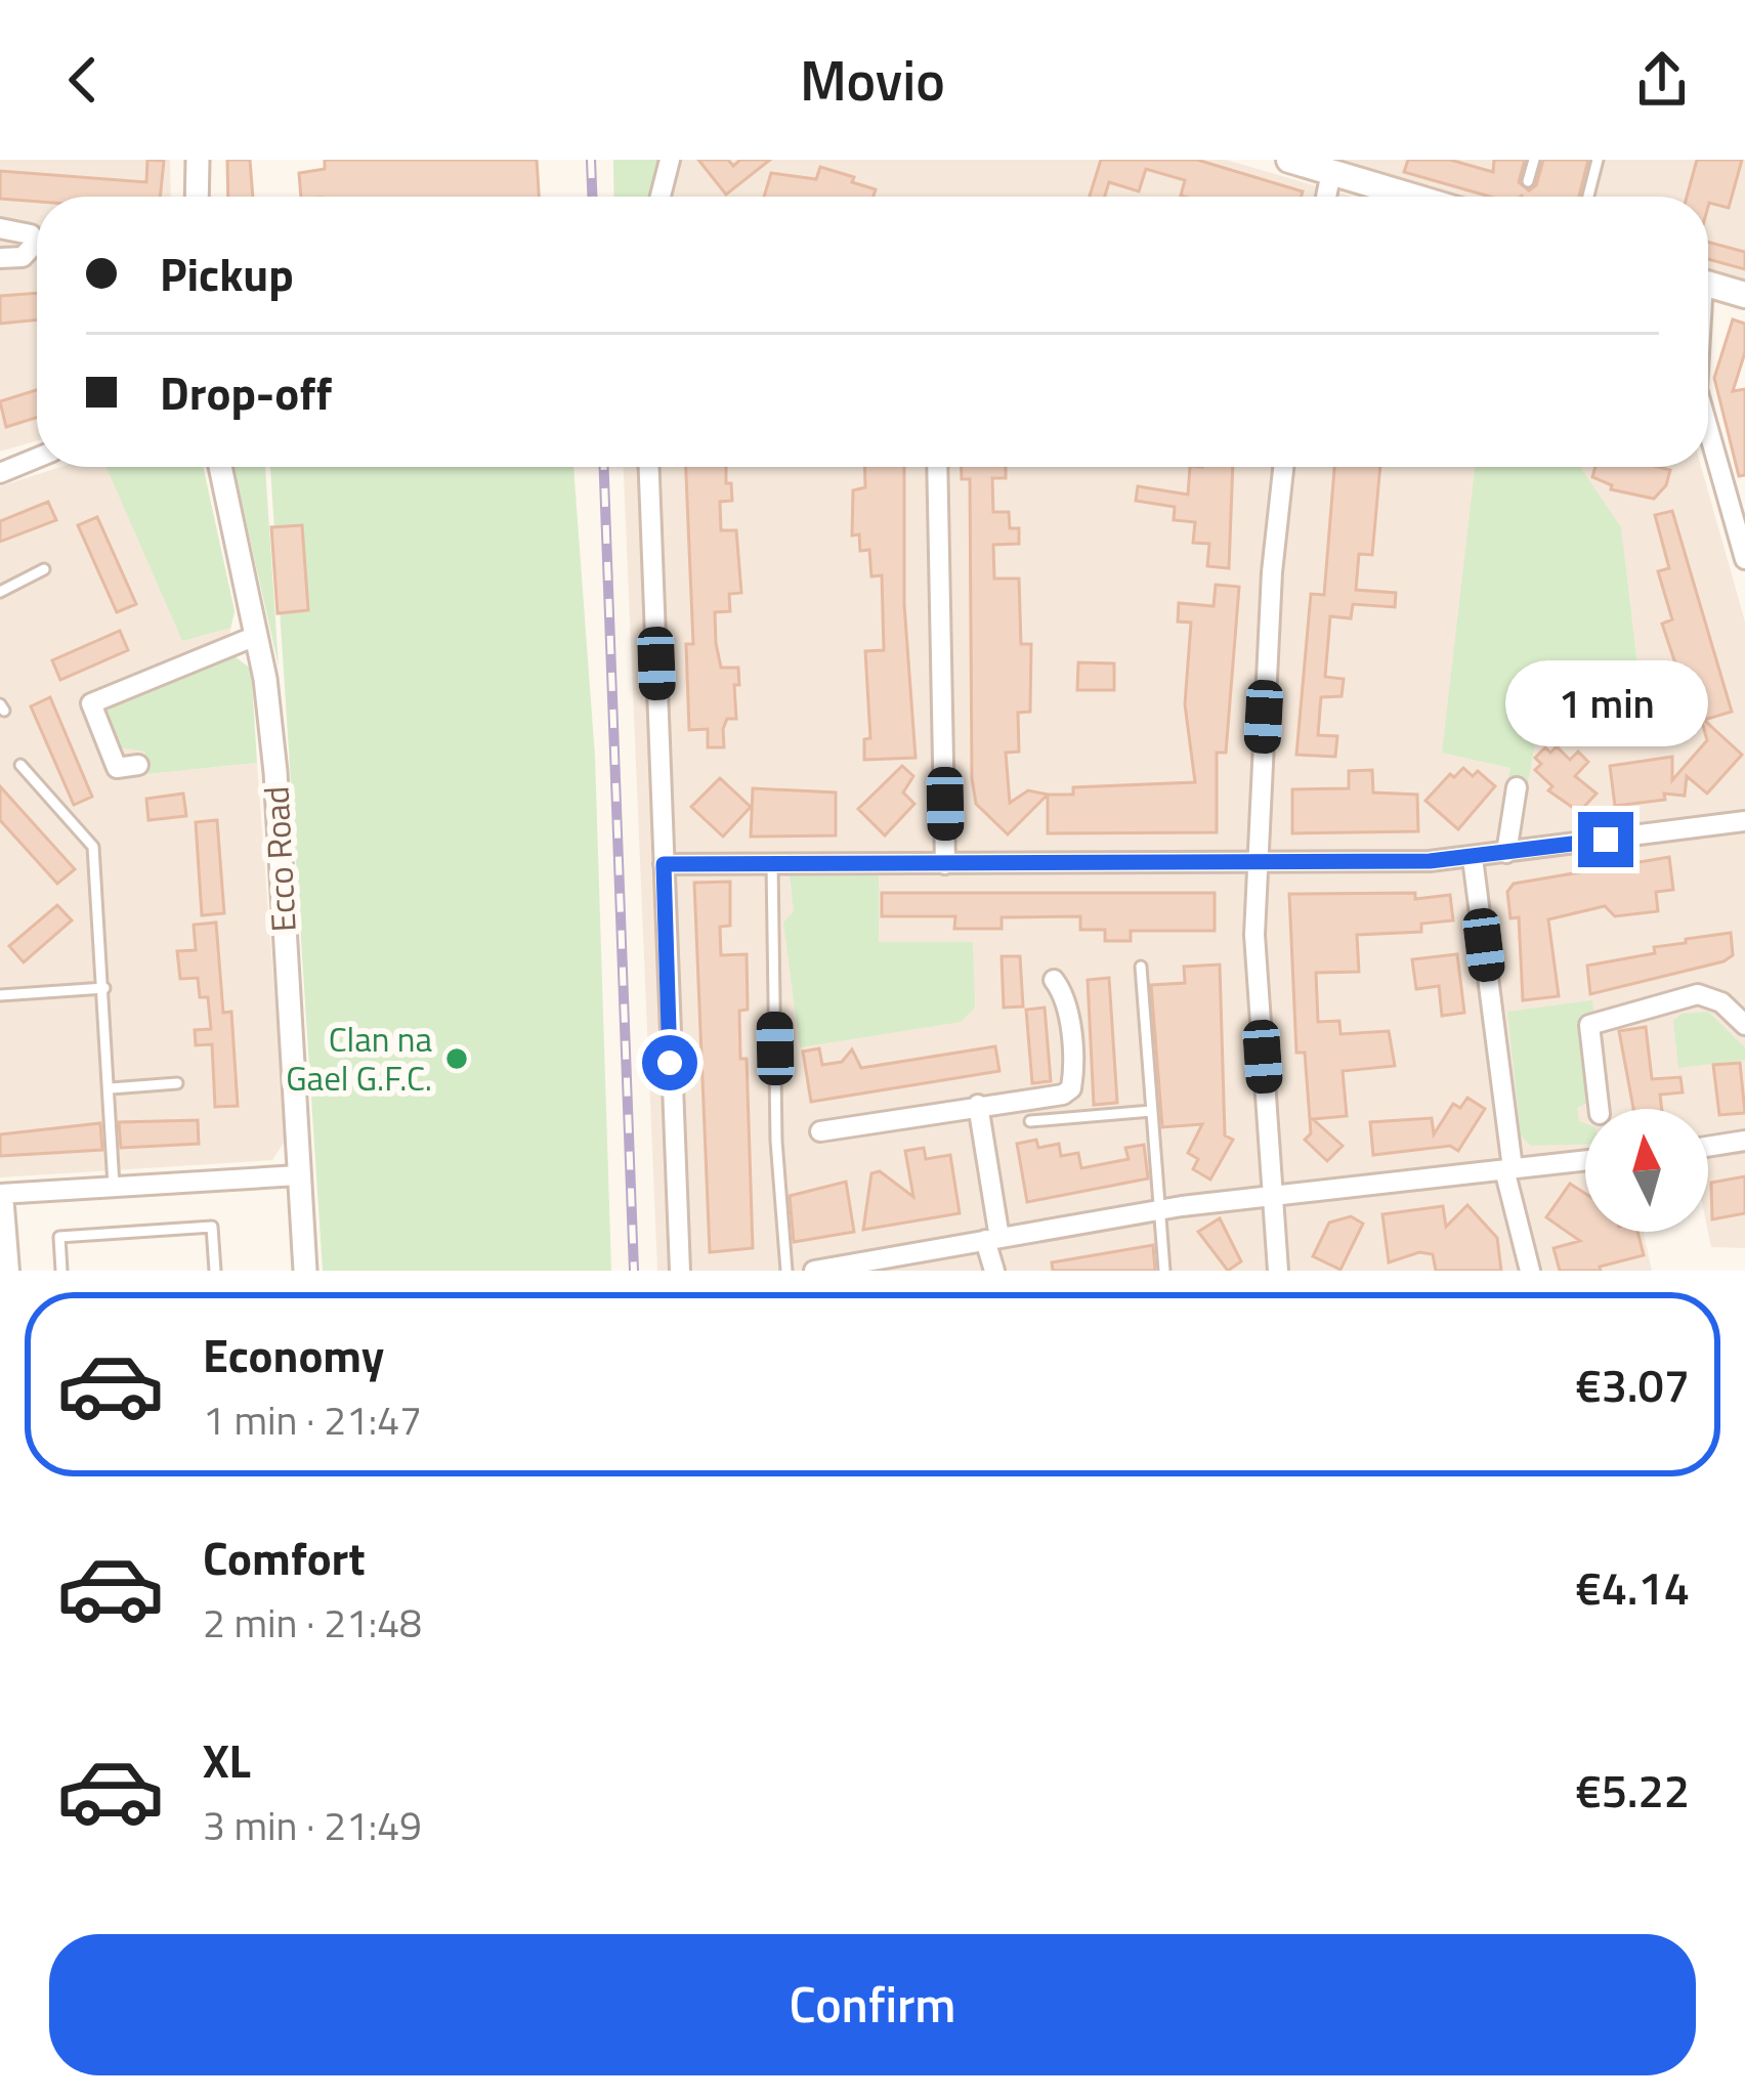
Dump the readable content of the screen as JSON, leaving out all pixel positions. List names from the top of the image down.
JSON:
{
  "streets": {
    "street": ["Ecco Road"]
  },
  "places": ["Clan na Gael G.F.C."],
  "north": "top",
  "page": {
    "header": "Movio",
    "banner": ["Pickup", "Drop-off"],
    "bubble": "1 min",
    "list": [
      {
        "name": "Economy",
        "note": "1 min · 21:47",
        "value": "€3.07"
      },
      {
        "name": "Comfort",
        "note": "2 min · 21:48",
        "value": "€4.14"
      },
      {
        "name": "XL",
        "note": "3 min · 21:49",
        "value": "€5.22"
      }
    ],
    "buttons": "Confirm"
  }
}
